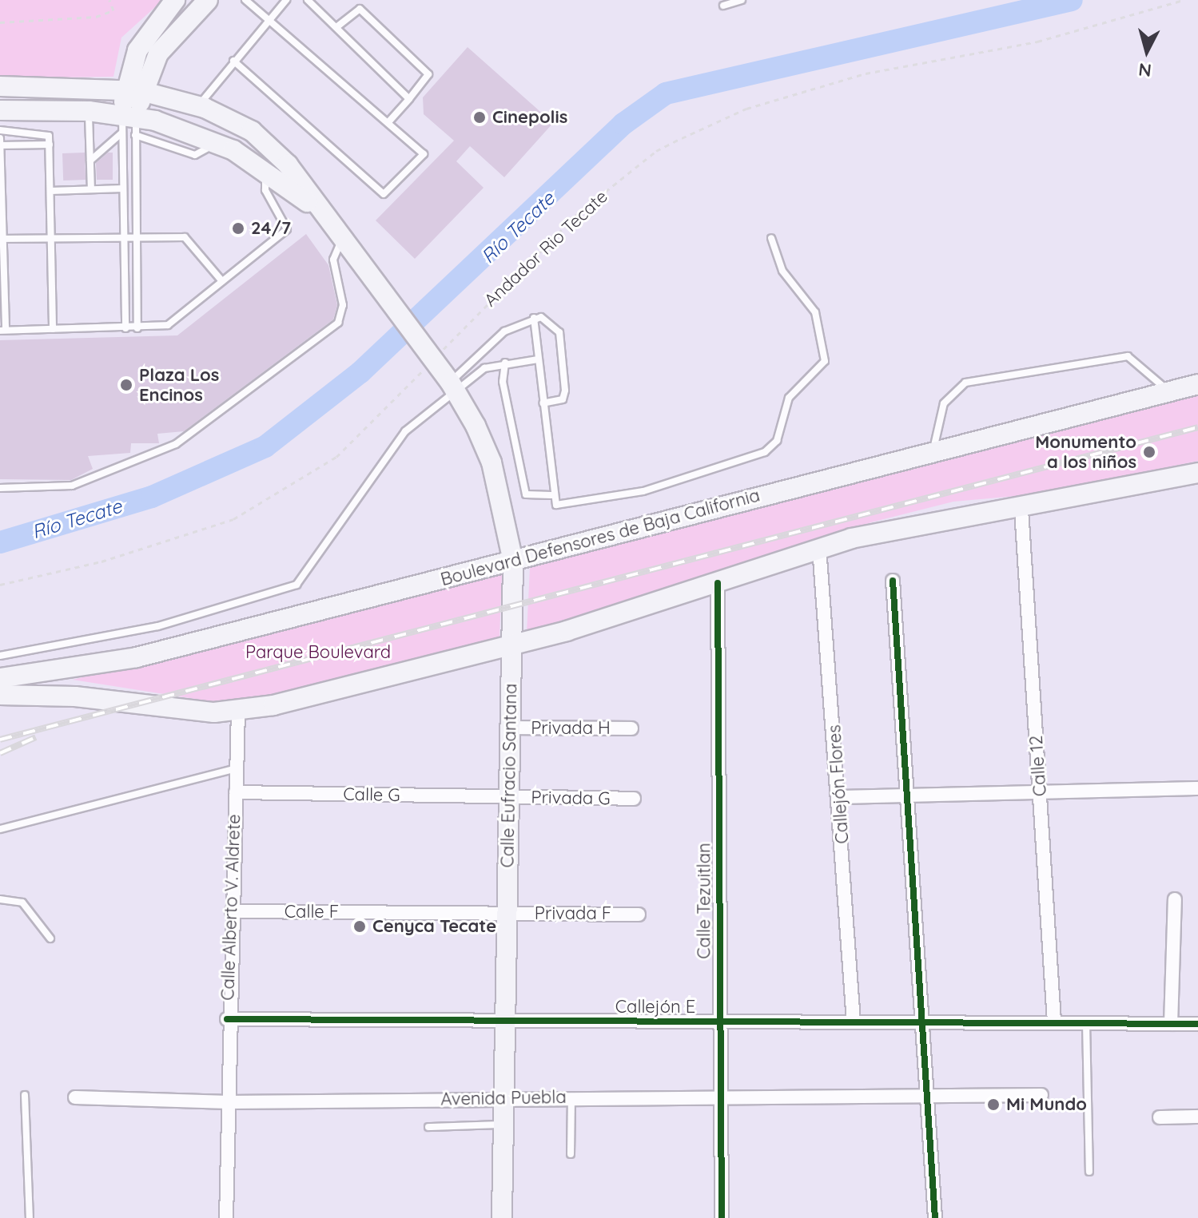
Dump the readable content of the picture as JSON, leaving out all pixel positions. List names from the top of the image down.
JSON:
{
  "streets": {
    "main road": ["Boulevard Defensores de Baja California", "Calle Eufracio Santana"],
    "street": [
      "Privada H",
      "Calle 12",
      "Callejón Flores",
      "Calle G",
      "Privada G",
      "Calle Tezuitlan",
      "Calle Alberto V. Aldrete",
      "Calle F",
      "Privada F",
      "Callejón E",
      "Avenida Puebla"
    ],
    "path": ["Andador Rio Tecate"]
  },
  "crossings": [
    ["Andador Rio Tecate", "Calle Eufracio Santana"],
    ["Boulevard Defensores de Baja California", "Calle Eufracio Santana"],
    ["Privada H", "Calle Eufracio Santana"],
    ["Calle 12", "Callejón E"],
    ["Calle Eufracio Santana", "Calle G"],
    ["Calle Eufracio Santana", "Privada G"],
    ["Calle Eufracio Santana", "Calle F"],
    ["Calle Eufracio Santana", "Privada F"],
    ["Calle Eufracio Santana", "Callejón E"],
    ["Calle Eufracio Santana", "Avenida Puebla"],
    ["Callejón Flores", "Callejón E"],
    ["Calle G", "Privada G"],
    ["Calle G", "Calle Alberto V. Aldrete"],
    ["Calle Tezuitlan", "Callejón E"],
    ["Calle Tezuitlan", "Avenida Puebla"],
    ["Calle Alberto V. Aldrete", "Calle F"],
    ["Calle Alberto V. Aldrete", "Callejón E"],
    ["Calle Alberto V. Aldrete", "Avenida Puebla"],
    ["Calle F", "Privada F"]
  ],
  "water": ["Río Tecate"],
  "parks": ["Parque Boulevard"],
  "places": [
    "Cinepolis",
    "24/7",
    "Plaza Los Encinos",
    "Monumento a los niños",
    "Cenyca Tecate",
    "Mi Mundo"
  ],
  "north": "bottom"
}
